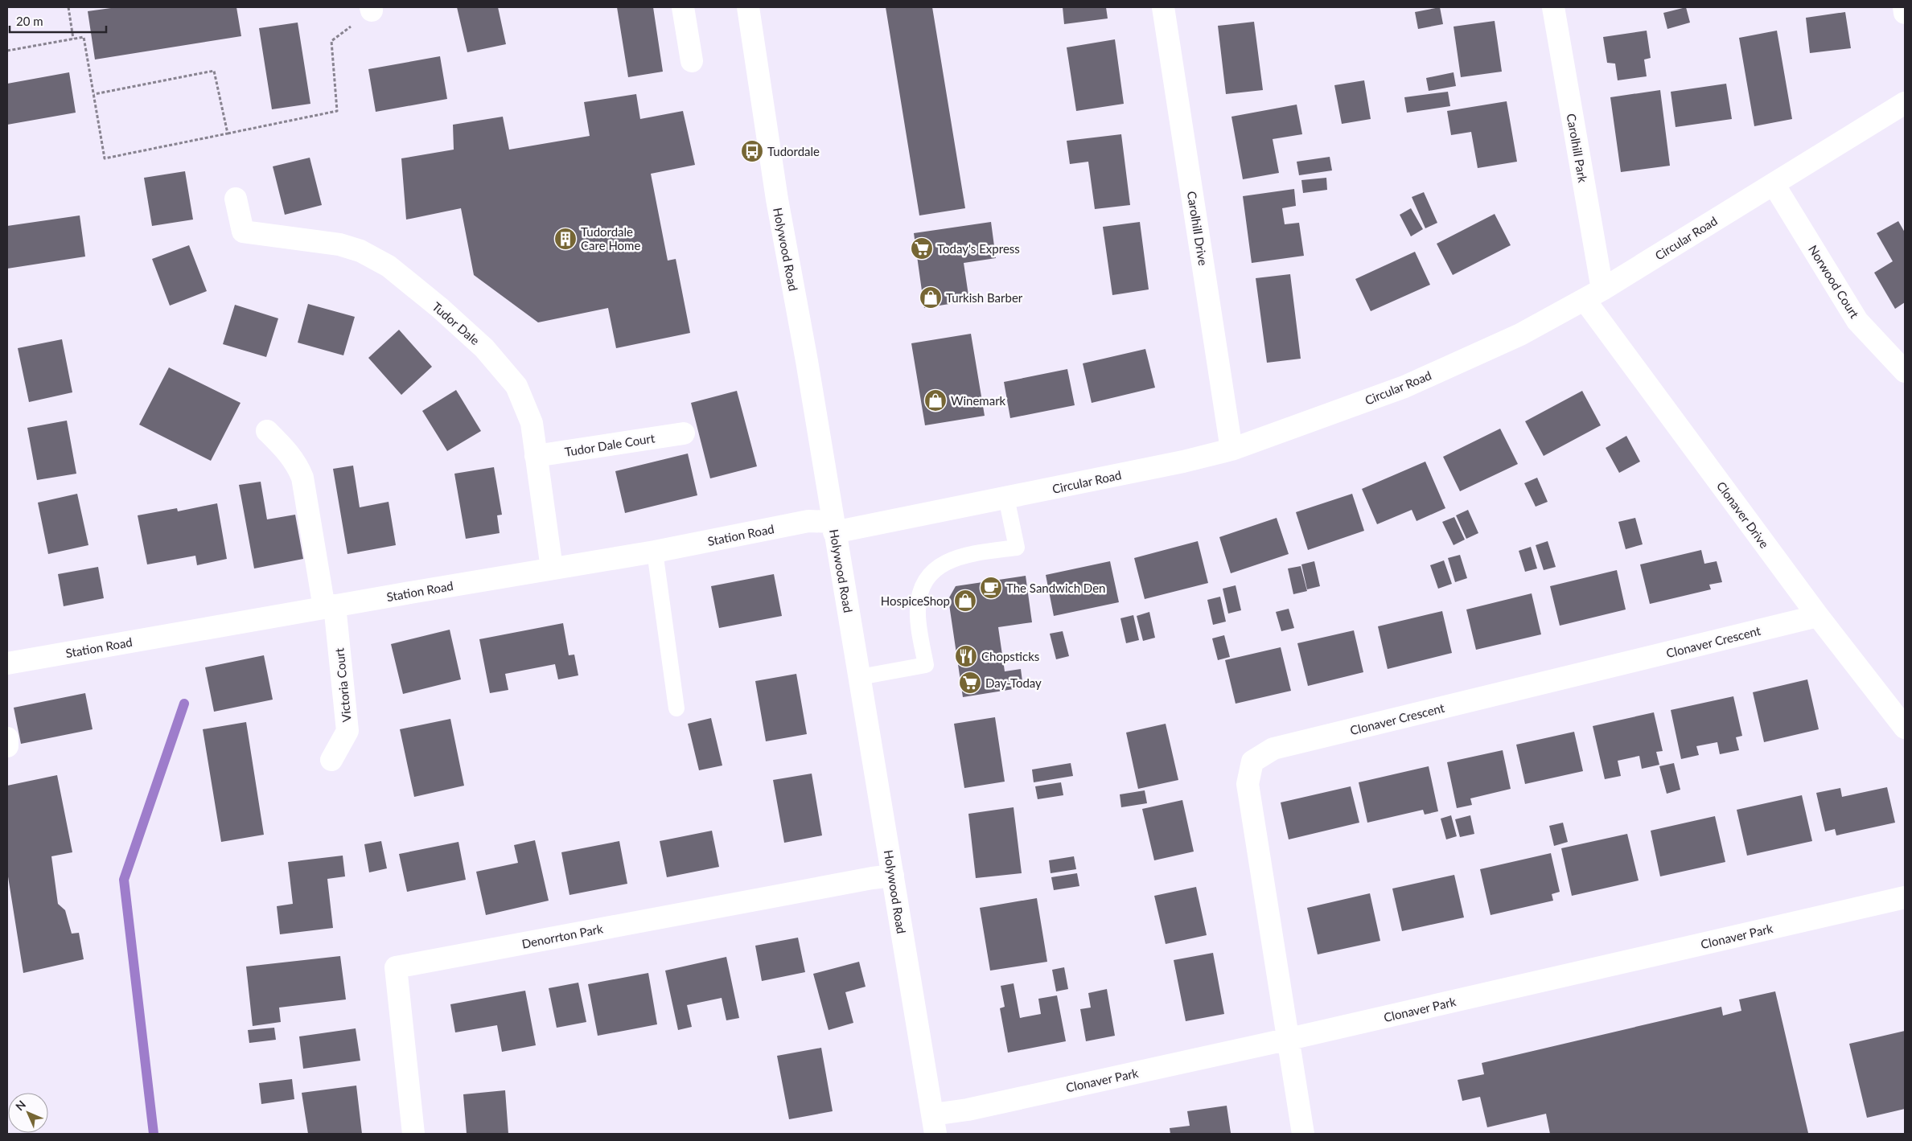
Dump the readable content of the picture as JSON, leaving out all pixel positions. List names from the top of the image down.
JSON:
{
  "streets": {
    "street": [
      "Carolhill Park",
      "Carolhill Drive",
      "Circular Road",
      "Holywood Road",
      "Norwood Court",
      "Tudor Dale",
      "Tudor Dale Court",
      "Clonaver Drive",
      "Station Road",
      "Clonaver Crescent",
      "Victoria Court",
      "Denorrton Park",
      "Clonaver Park"
    ]
  },
  "crossings": [
    ["Carolhill Park", "Circular Road"],
    ["Carolhill Park", "Clonaver Drive"],
    ["Carolhill Drive", "Circular Road"],
    ["Circular Road", "Holywood Road"],
    ["Circular Road", "Norwood Court"],
    ["Circular Road", "Clonaver Drive"],
    ["Circular Road", "Station Road"],
    ["Holywood Road", "Station Road"],
    ["Holywood Road", "Denorrton Park"],
    ["Holywood Road", "Clonaver Park"],
    ["Tudor Dale", "Tudor Dale Court"],
    ["Tudor Dale", "Station Road"],
    ["Clonaver Drive", "Clonaver Crescent"],
    ["Station Road", "Victoria Court"],
    ["Clonaver Crescent", "Clonaver Park"]
  ],
  "places": {
    "bus stop": ["Tudordale"],
    "building": ["Tudordale Care Home"],
    "supermarket": ["Today's Express", "Day-Today"],
    "shop": ["Turkish Barber", "Winemark", "HospiceShop"],
    "cafe": ["The Sandwich Den"],
    "restaurant": ["Chopsticks"]
  },
  "scale_bar": "20 m",
  "north": "top left"
}
